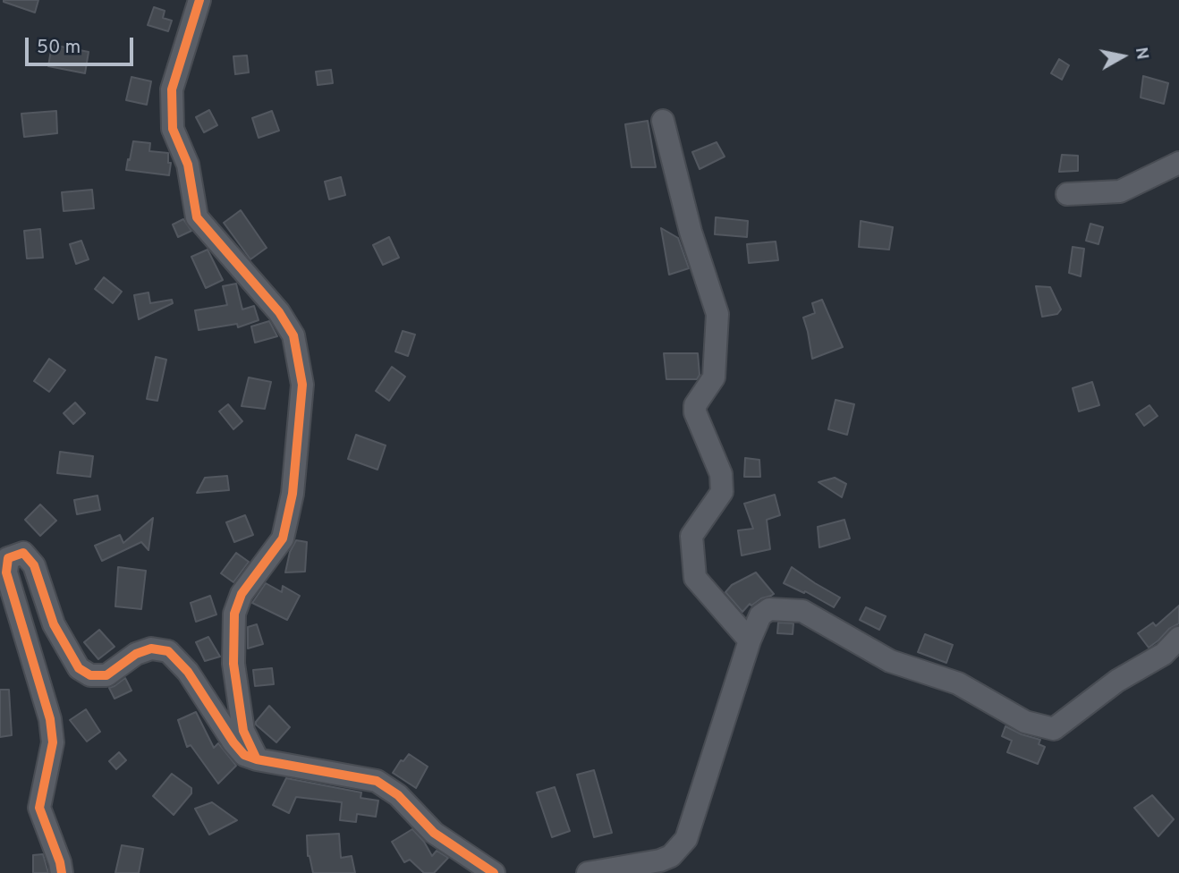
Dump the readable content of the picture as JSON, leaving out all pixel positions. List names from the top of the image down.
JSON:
{
  "scale_bar": "50 m",
  "north": "right"
}
